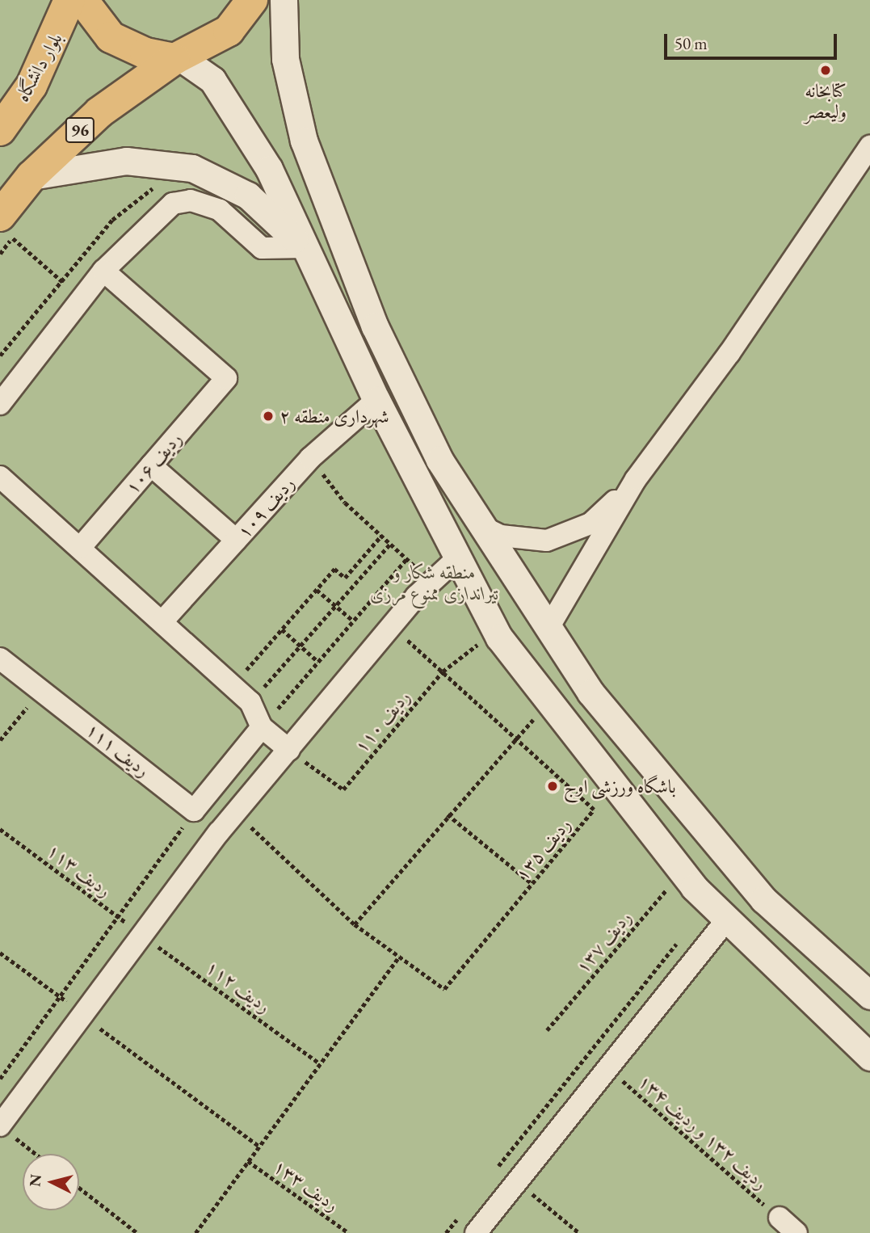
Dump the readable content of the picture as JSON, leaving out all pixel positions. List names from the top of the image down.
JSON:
{
  "streets": {
    "main road": ["بلوار دانشگاه", "96"],
    "street": ["ردیف ۱۰۶", "ردیف ۱۰۹", "ردیف ۱۱۱"],
    "path": [
      "ردیف ۱۱۰",
      "ردیف ۱۳۵",
      "ردیف ۱۱۳",
      "ردیف ۱۳۷",
      "ردیف ۱۱۲",
      "ردیف ۱۳۲ و ردیف ۱۳۴",
      "ردیف ۱۳۳"
    ]
  },
  "crossings": [
    ["ردیف ۱۱۳", "ردیف ۱۱۲"]
  ],
  "parks": ["منطقه شکار و تیراندازی ممنوع مرزی"],
  "places": ["کتابخانه ولیعصر", "شهرداری منطقه ۲", "باشگاه ورزشی اوج"],
  "scale_bar": "50 m",
  "north": "left"
}
